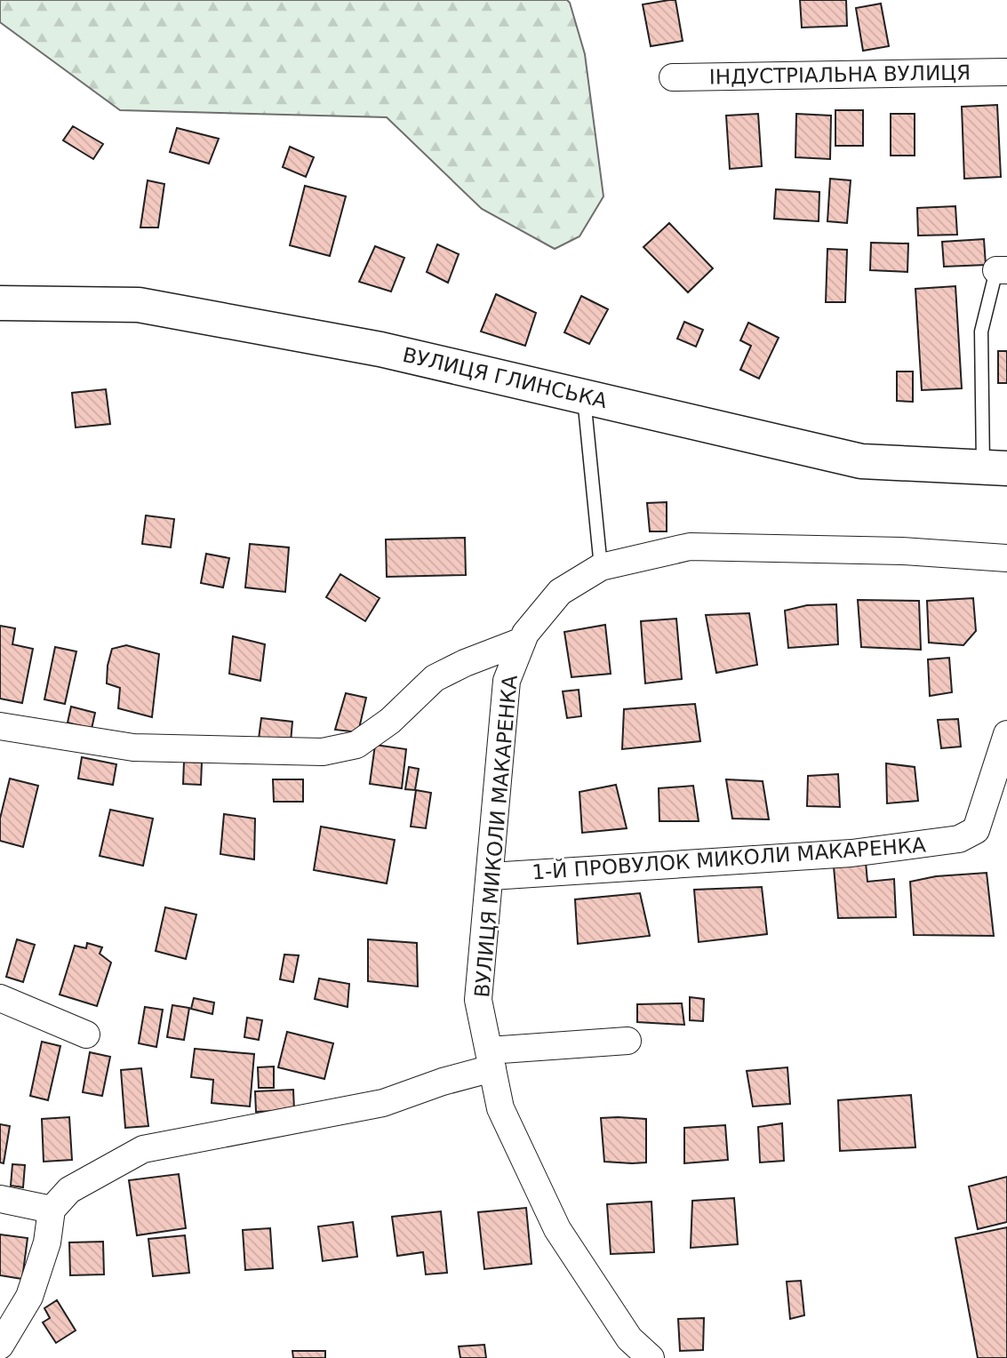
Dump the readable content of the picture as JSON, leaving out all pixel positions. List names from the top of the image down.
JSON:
{
  "streets": {
    "main road": ["ВУЛИЦЯ ГЛИНСЬКА"],
    "street": ["ІНДУСТРІАЛЬНА ВУЛИЦЯ", "ВУЛИЦЯ МИКОЛИ МАКАРЕНКА", "1-Й ПРОВУЛОК МИКОЛИ МАКАРЕНКА"]
  },
  "crossings": [
    ["ВУЛИЦЯ МИКОЛИ МАКАРЕНКА", "1-Й ПРОВУЛОК МИКОЛИ МАКАРЕНКА"]
  ]
}
